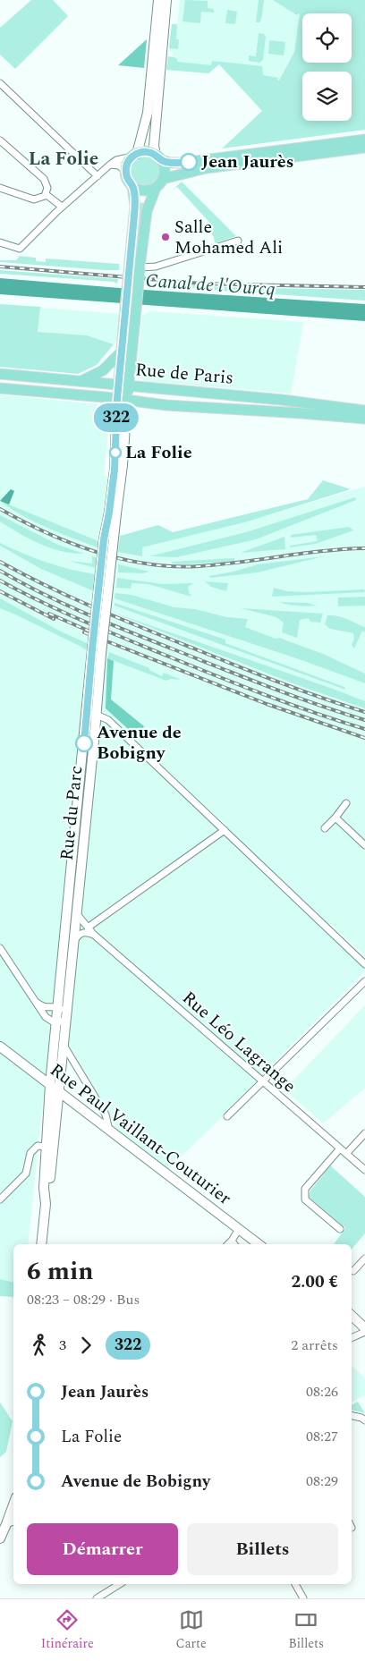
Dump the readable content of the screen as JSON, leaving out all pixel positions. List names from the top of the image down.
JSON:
{
  "streets": {
    "main road": ["Rue de Paris", "Rue du Parc", "Rue Paul Vaillant-Couturier"],
    "street": ["Rue Léo Lagrange"]
  },
  "crossings": [
    ["Rue de Paris", "Rue du Parc"],
    ["Rue du Parc", "Rue Léo Lagrange"],
    ["Rue du Parc", "Rue Paul Vaillant-Couturier"]
  ],
  "districts": ["La Folie"],
  "water": ["Canal de l'Ourcq"],
  "places": [
    "Jean Jaurès",
    "Salle Mohamed Ali",
    "La Folie",
    "Avenue de Bobigny"
  ],
  "lines": ["bus line 322"],
  "page": {
    "on_map": "322",
    "heading": ["6 min", "08:23 – 08:29 · Bus", "2.00 €"],
    "legs": ["3", "322", "2 arrêts"],
    "list": [
      {
        "name": "Jean Jaurès",
        "value": "08:26"
      },
      {
        "name": "La Folie",
        "value": "08:27"
      },
      {
        "name": "Avenue de Bobigny",
        "value": "08:29"
      }
    ],
    "buttons": ["Démarrer", "Billets"],
    "tabs": ["Itinéraire", "Carte", "Billets"]
  }
}
